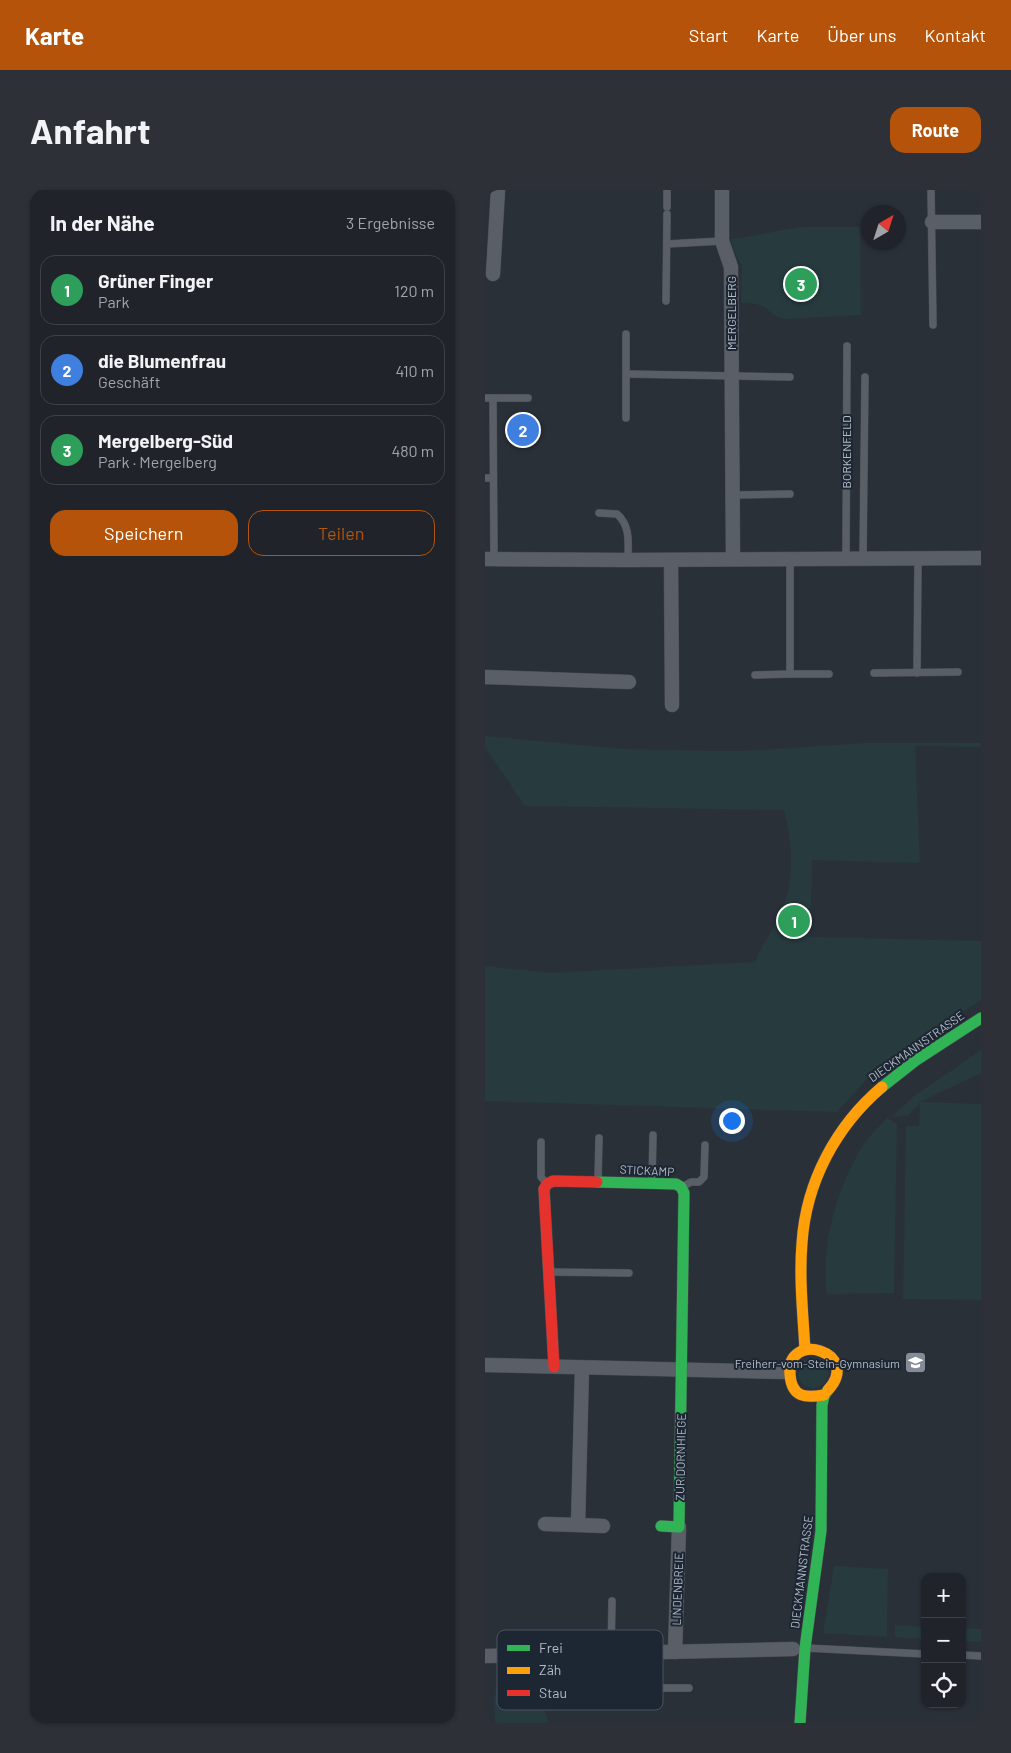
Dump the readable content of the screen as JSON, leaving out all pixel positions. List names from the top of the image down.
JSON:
{
  "streets": {
    "street": [
      "MERGELBERG",
      "DIECKMANNSTRASSE",
      "STICKAMP",
      "ZUR DORNHIEGE",
      "LINDENBREIE"
    ],
    "lane": ["BORKENFELD"]
  },
  "crossings": [
    ["STICKAMP", "ZUR DORNHIEGE"],
    ["ZUR DORNHIEGE", "LINDENBREIE"]
  ],
  "places": {
    "school or university": ["Freiherr-vom-Stein-Gymnasium"]
  },
  "legend": ["Frei", "Zäh", "Stau"],
  "north": "top right",
  "page": {
    "header": "Karte",
    "nav": [
      "Start",
      "Karte",
      "Über uns",
      "Kontakt"
    ],
    "buttons": [
      "Route",
      ["Speichern", "Teilen"]
    ],
    "title": "Anfahrt",
    "heading": ["In der Nähe", "3 Ergebnisse"],
    "list": [
      {
        "mark": "1",
        "name": "Grüner Finger",
        "note": "Park",
        "value": "120 m"
      },
      {
        "mark": "2",
        "name": "die Blumenfrau",
        "note": "Geschäft",
        "value": "410 m"
      },
      {
        "mark": "3",
        "name": "Mergelberg-Süd",
        "note": "Park · Mergelberg",
        "value": "480 m"
      }
    ],
    "pins": ["3", "2", "1"],
    "map_buttons": ["+", "−"]
  }
}
